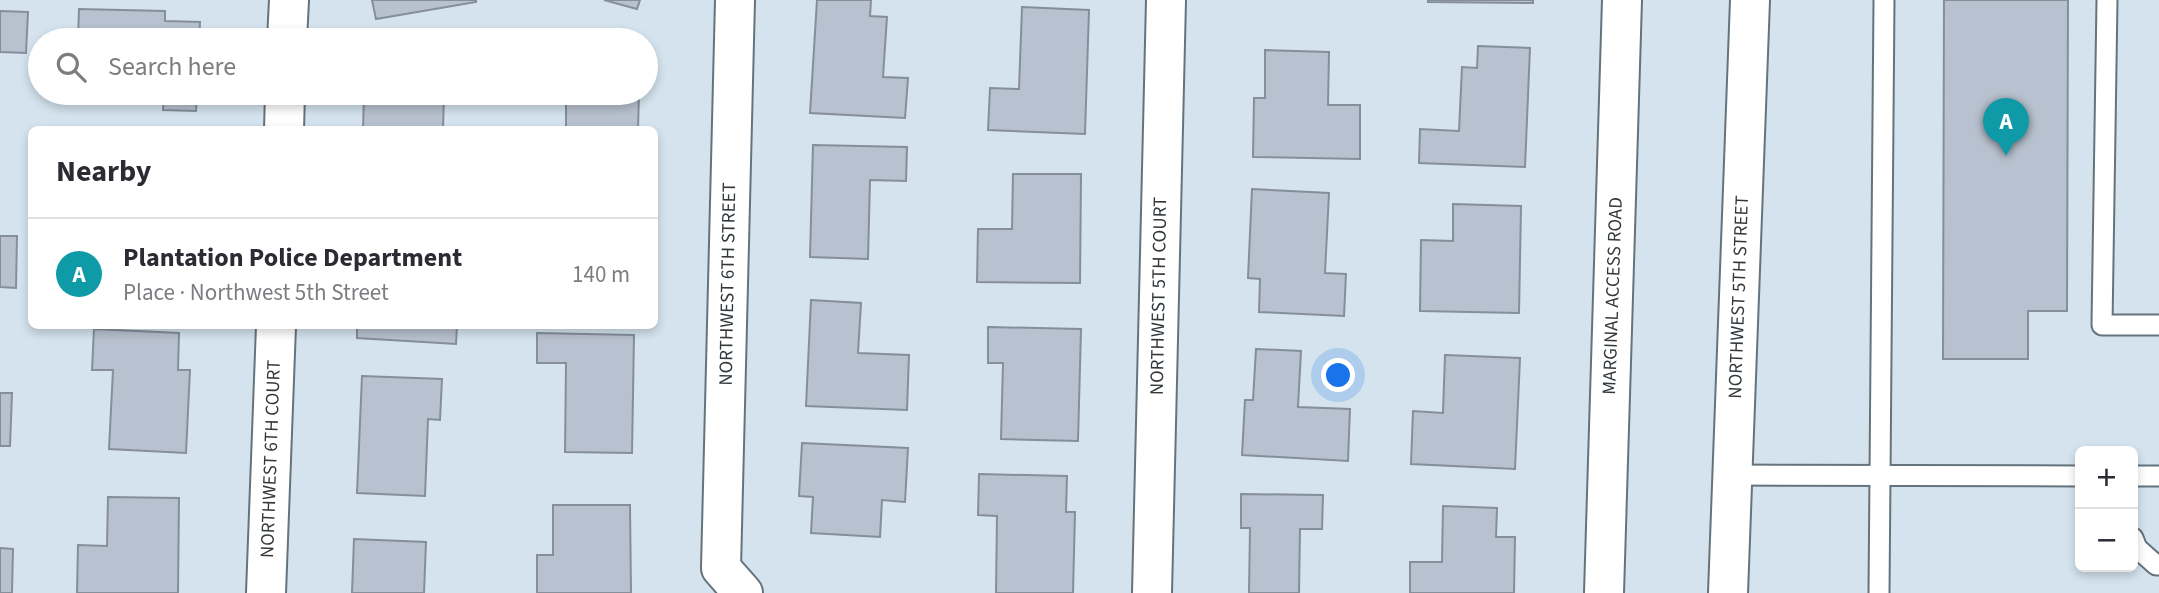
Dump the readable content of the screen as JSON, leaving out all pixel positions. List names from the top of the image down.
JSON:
{
  "streets": {
    "street": [
      "NORTHWEST 6TH STREET",
      "NORTHWEST 5TH COURT",
      "MARGINAL ACCESS ROAD",
      "NORTHWEST 5TH STREET",
      "NORTHWEST 6TH COURT"
    ]
  },
  "page": {
    "search": "Search here",
    "pins": "A",
    "heading": "Nearby",
    "list": [
      {
        "mark": "A",
        "name": "Plantation Police Department",
        "note": "Place · Northwest 5th Street",
        "value": "140 m"
      }
    ],
    "map_buttons": ["+", "−"]
  }
}
